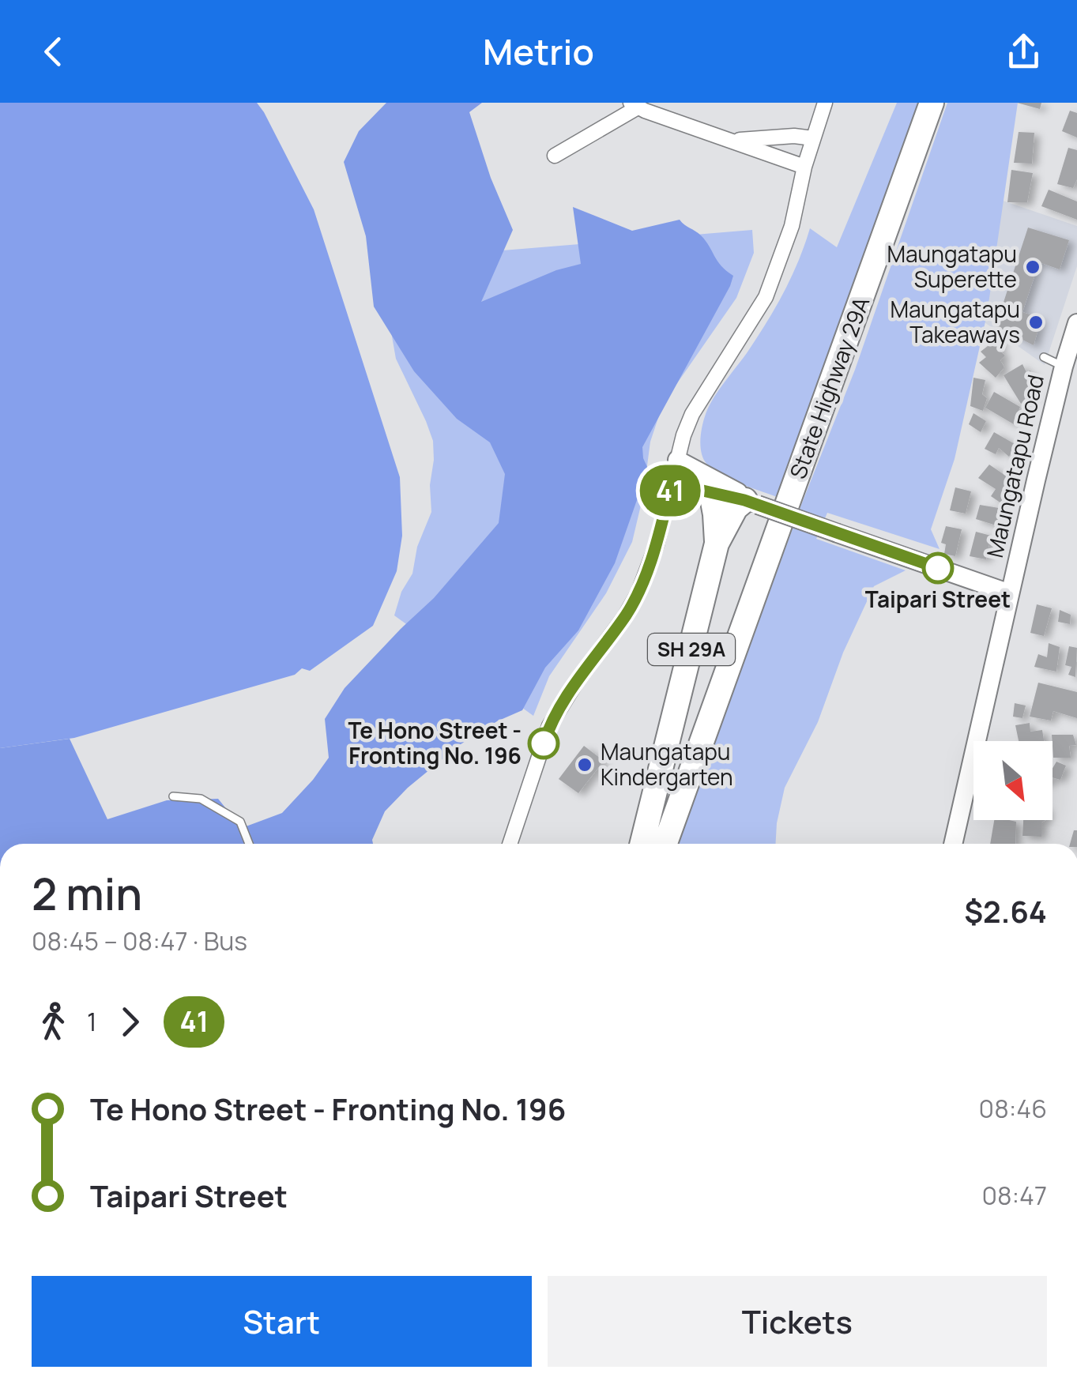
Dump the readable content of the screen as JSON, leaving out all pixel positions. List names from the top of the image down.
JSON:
{
  "streets": {
    "highway": ["State Highway 29A", "SH 29A"],
    "street": ["Maungatapu Road"]
  },
  "places": [
    "Maungatapu Superette",
    "Maungatapu Takeaways",
    "Taipari Street",
    "Te Hono Street - Fronting No. 196",
    "Maungatapu Kindergarten"
  ],
  "lines": ["bus line 41"],
  "north": "bottom right",
  "page": {
    "header": "Metrio",
    "on_map": "41",
    "heading": ["2 min", "08:45 – 08:47 · Bus", "$2.64"],
    "legs": ["1", "41"],
    "list": [
      {
        "name": "Te Hono Street - Fronting No. 196",
        "value": "08:46"
      },
      {
        "name": "Taipari Street",
        "value": "08:47"
      }
    ],
    "buttons": ["Start", "Tickets"]
  }
}
